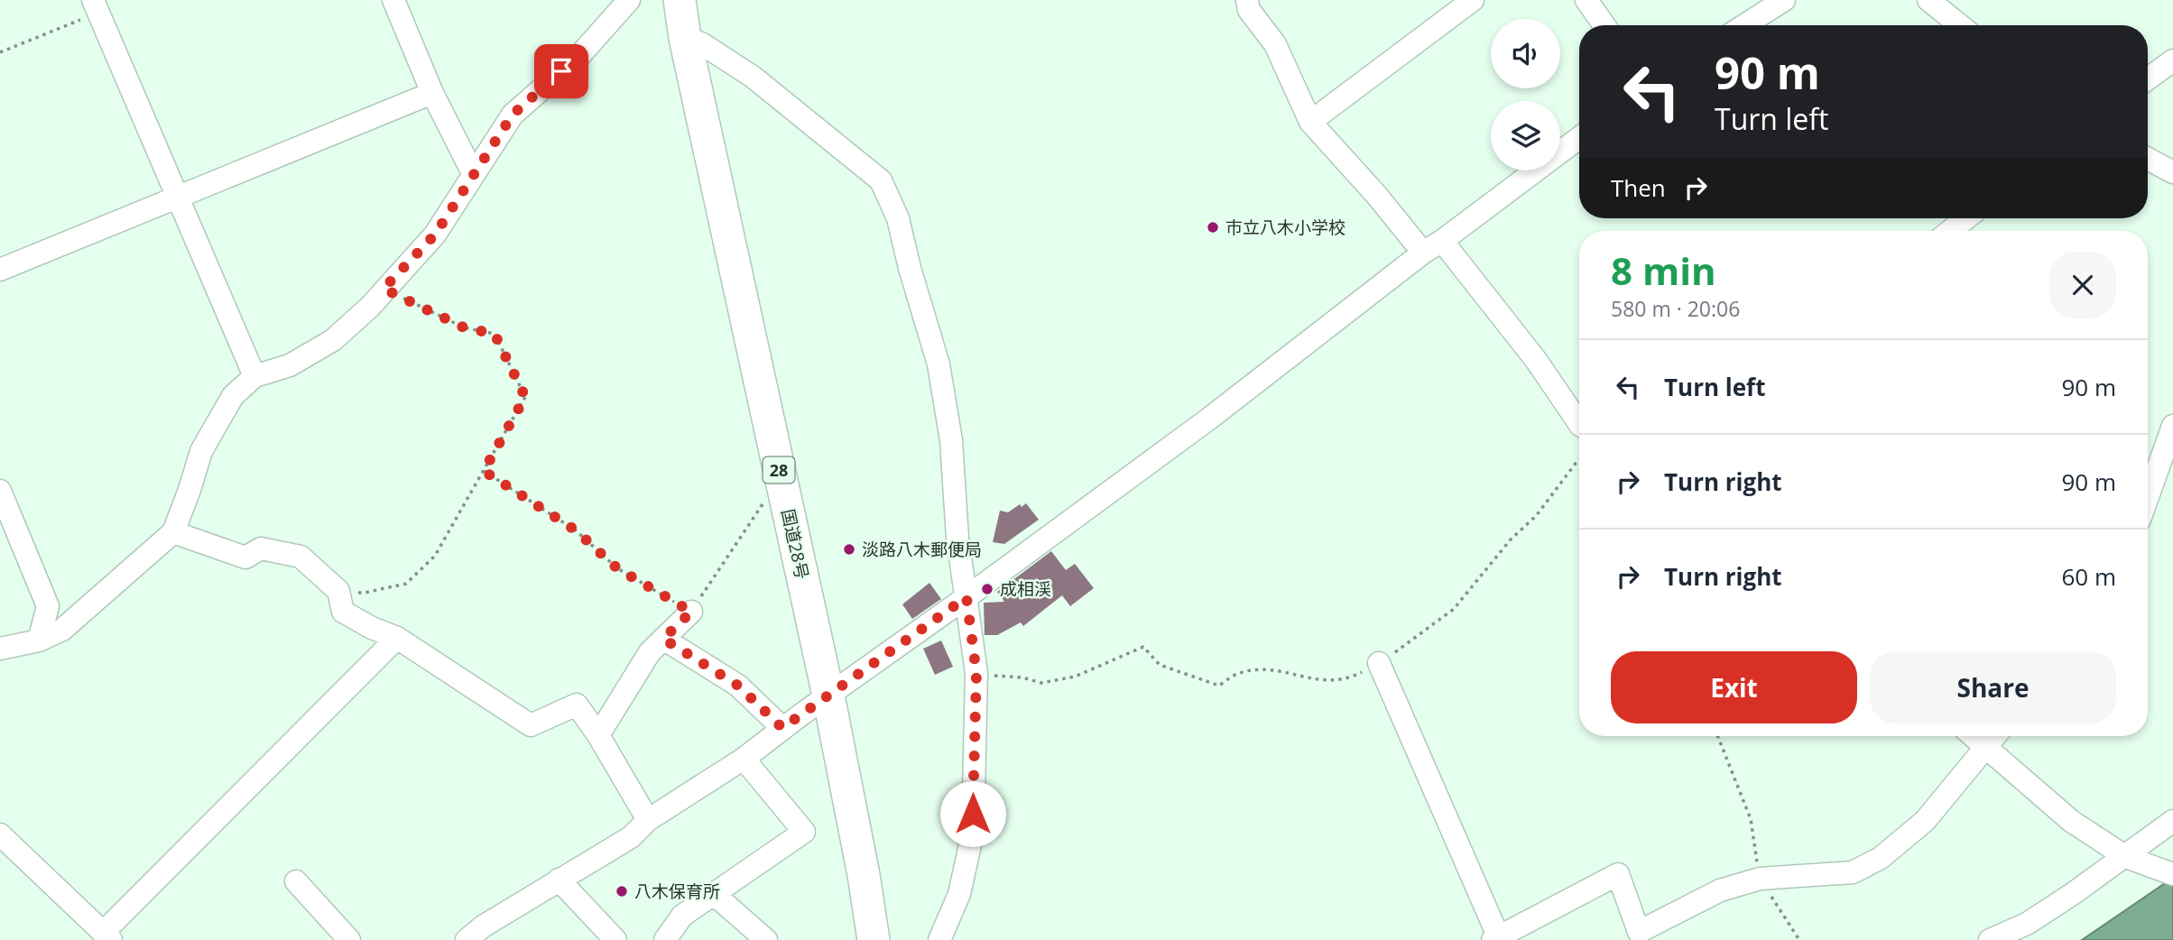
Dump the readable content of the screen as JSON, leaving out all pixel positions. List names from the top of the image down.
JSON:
{
  "streets": {
    "highway": ["28", "国道28号"]
  },
  "places": [
    "市立八木小学校",
    "淡路八木郵便局",
    "成相渓",
    "八木保育所"
  ],
  "page": {
    "turn": ["90 m", "Turn left"],
    "then": "Then",
    "heading": ["8 min", "580 m · 20:06"],
    "list": [
      {
        "name": "Turn left",
        "value": "90 m"
      },
      {
        "name": "Turn right",
        "value": "90 m"
      },
      {
        "name": "Turn right",
        "value": "60 m"
      }
    ],
    "buttons": ["Exit", "Share"]
  }
}
